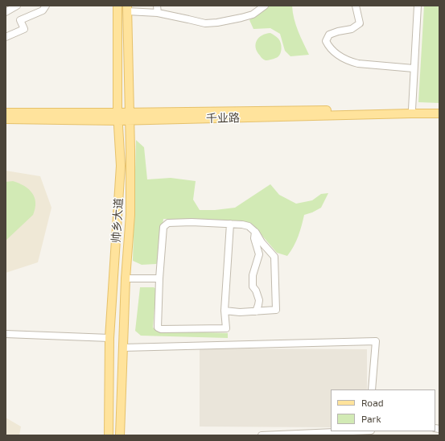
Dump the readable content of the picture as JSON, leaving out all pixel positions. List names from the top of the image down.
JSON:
{
  "streets": {
    "main road": ["千业路", "帅乡大道"]
  },
  "crossings": [
    ["千业路", "帅乡大道"]
  ],
  "legend": ["Road", "Park"]
}
